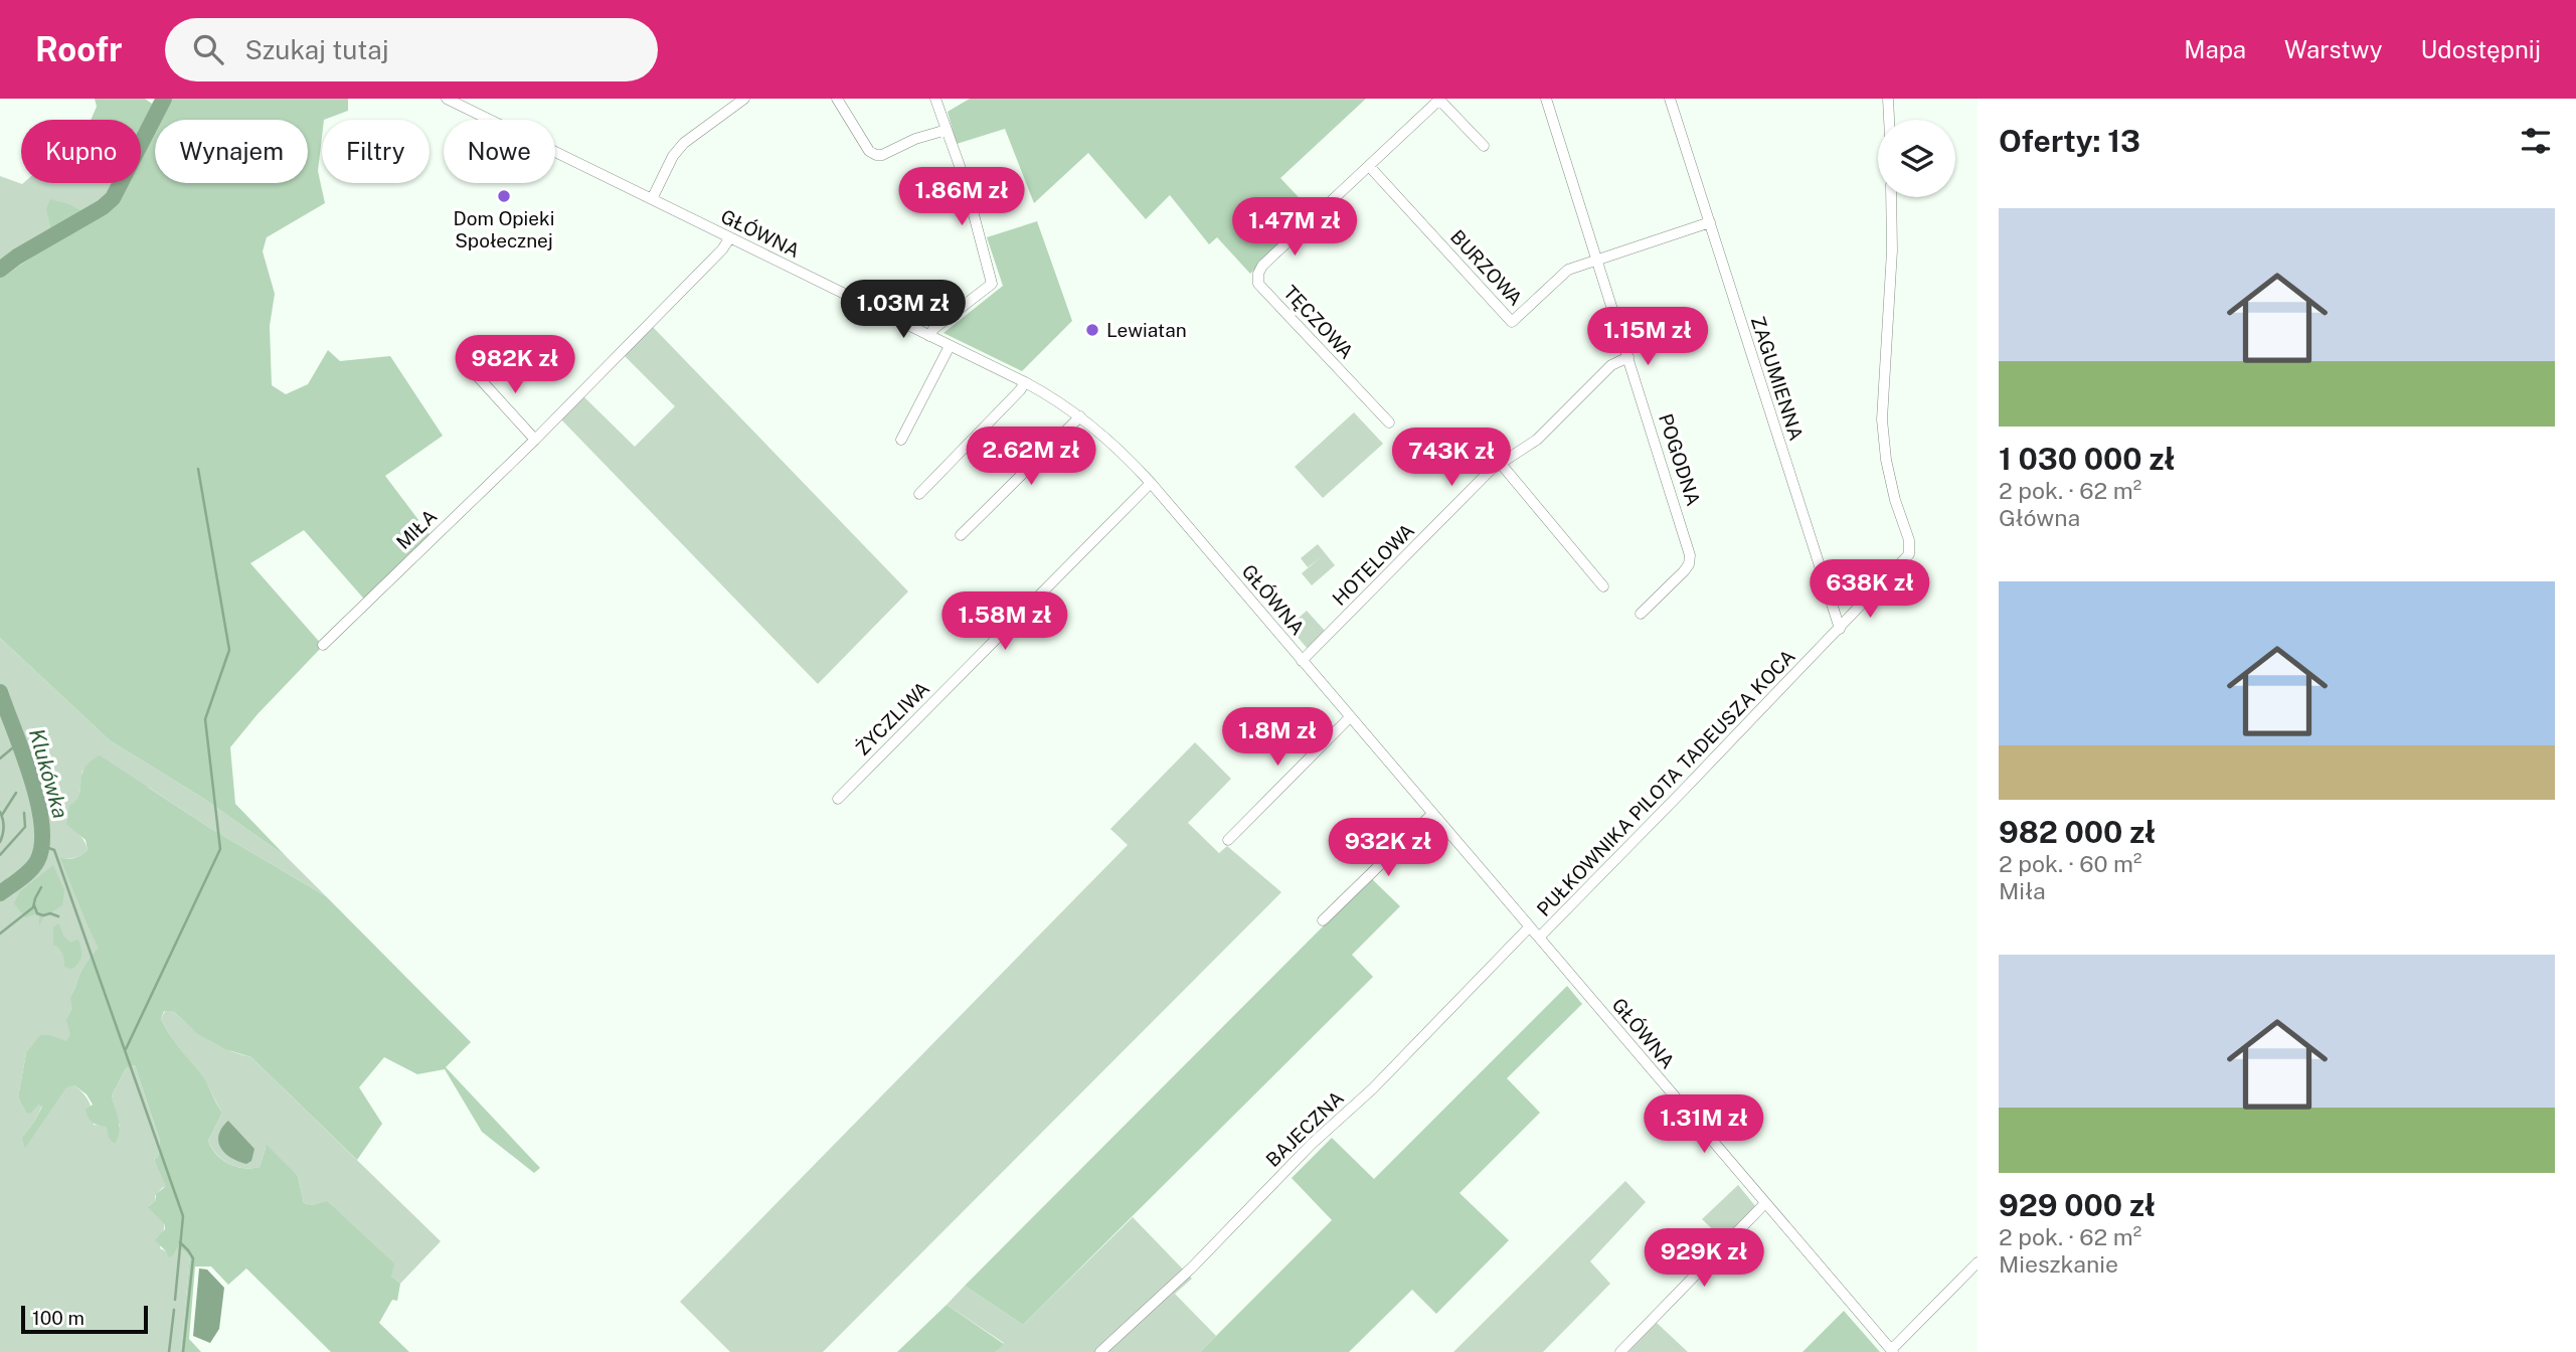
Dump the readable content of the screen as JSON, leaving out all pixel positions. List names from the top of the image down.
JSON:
{
  "streets": {
    "street": [
      "GŁÓWNA",
      "BURZOWA",
      "TĘCZOWA",
      "ZAGUMIENNA",
      "POGODNA",
      "MIŁA",
      "HOTELOWA",
      "ŻYCZLIWA",
      "PUŁKOWNIKA PILOTA TADEUSZA KOCA",
      "BAJECZNA"
    ]
  },
  "crossings": [
    ["GŁÓWNA", "MIŁA"],
    ["GŁÓWNA", "HOTELOWA"],
    ["GŁÓWNA", "ŻYCZLIWA"],
    ["GŁÓWNA", "PUŁKOWNIKA PILOTA TADEUSZA KOCA"],
    ["GŁÓWNA", "BAJECZNA"],
    ["BURZOWA", "TĘCZOWA"],
    ["BURZOWA", "ZAGUMIENNA"],
    ["BURZOWA", "POGODNA"],
    ["ZAGUMIENNA", "PUŁKOWNIKA PILOTA TADEUSZA KOCA"],
    ["POGODNA", "HOTELOWA"]
  ],
  "water": ["Klukówka"],
  "places": ["Dom Opieki Społecznej", "Lewiatan"],
  "scale_bar": "100 m",
  "page": {
    "header": "Roofr",
    "search": "Szukaj tutaj",
    "nav": ["Mapa", "Warstwy", "Udostępnij"],
    "heading": "Oferty: 13",
    "chip": [
      "Kupno",
      "Wynajem",
      "Filtry",
      "Nowe"
    ],
    "price": [
      "1.86M zł",
      "1.47M zł",
      "1.03M zł",
      "1.15M zł",
      "982K zł",
      "2.62M zł",
      "743K zł",
      "638K zł",
      "1.58M zł",
      "1.8M zł",
      "932K zł",
      "1.31M zł",
      "929K zł"
    ],
    "list": [
      {
        "name": "1 030 000 zł",
        "note": "2 pok. · 62 m² · Główna"
      },
      {
        "name": "982 000 zł",
        "note": "2 pok. · 60 m² · Miła"
      },
      {
        "name": "929 000 zł",
        "note": "2 pok. · 62 m² · Mieszkanie"
      }
    ],
    "scale": "100 m"
  }
}
